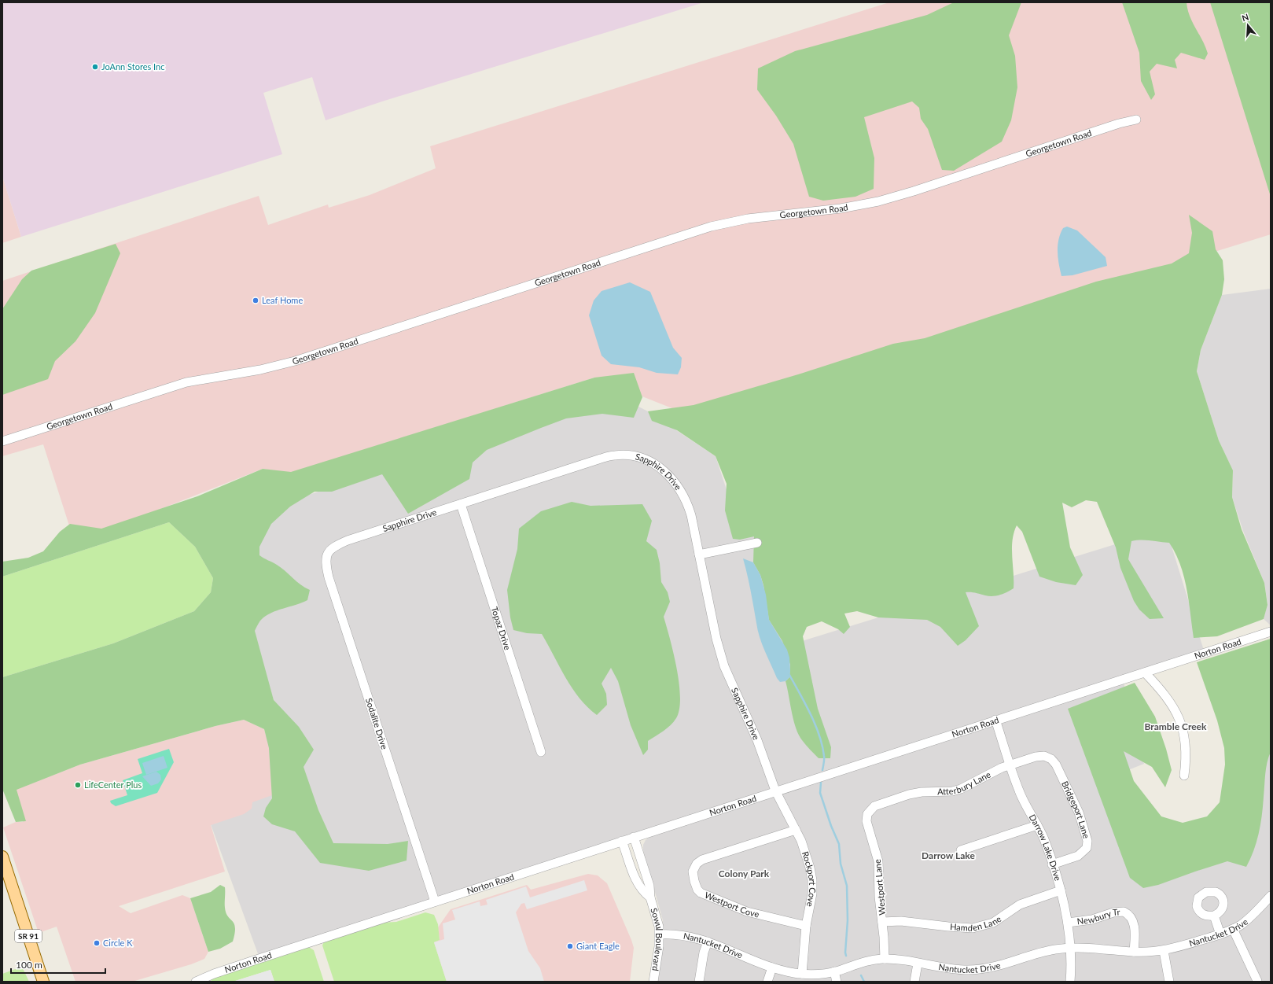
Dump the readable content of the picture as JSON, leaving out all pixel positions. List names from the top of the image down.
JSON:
{
  "streets": {
    "main road": ["SR 91"],
    "street": [
      "Georgetown Road",
      "Sapphire Drive",
      "Topaz Drive",
      "Norton Road",
      "Sodalite Drive",
      "Atterbury Lane",
      "Bridgeport Lane",
      "Darrow Lake Drive",
      "Rockport Cove",
      "Westport Lane",
      "Westport Cove",
      "Newbury Tr",
      "Hamden Lane",
      "Nantucket Drive",
      "Sowul Boulevard"
    ]
  },
  "crossings": [
    ["Sapphire Drive", "Topaz Drive"],
    ["Sapphire Drive", "Norton Road"],
    ["Sapphire Drive", "Sodalite Drive"],
    ["Sapphire Drive", "Rockport Cove"],
    ["Norton Road", "Sodalite Drive"],
    ["Norton Road", "Darrow Lake Drive"],
    ["Norton Road", "Rockport Cove"],
    ["Norton Road", "Sowul Boulevard"],
    ["Atterbury Lane", "Bridgeport Lane"],
    ["Atterbury Lane", "Darrow Lake Drive"],
    ["Atterbury Lane", "Westport Lane"],
    ["Bridgeport Lane", "Darrow Lake Drive"],
    ["Darrow Lake Drive", "Newbury Tr"],
    ["Darrow Lake Drive", "Hamden Lane"],
    ["Darrow Lake Drive", "Nantucket Drive"],
    ["Rockport Cove", "Westport Cove"],
    ["Rockport Cove", "Nantucket Drive"],
    ["Westport Lane", "Hamden Lane"],
    ["Westport Lane", "Nantucket Drive"],
    ["Newbury Tr", "Nantucket Drive"],
    ["Nantucket Drive", "Sowul Boulevard"]
  ],
  "districts": ["Bramble Creek", "Darrow Lake", "Colony Park"],
  "places": [
    "JoAnn Stores Inc",
    "Leaf Home",
    "LifeCenter Plus",
    "Circle K",
    "Giant Eagle"
  ],
  "scale_bar": "100 m",
  "north": "top"
}
